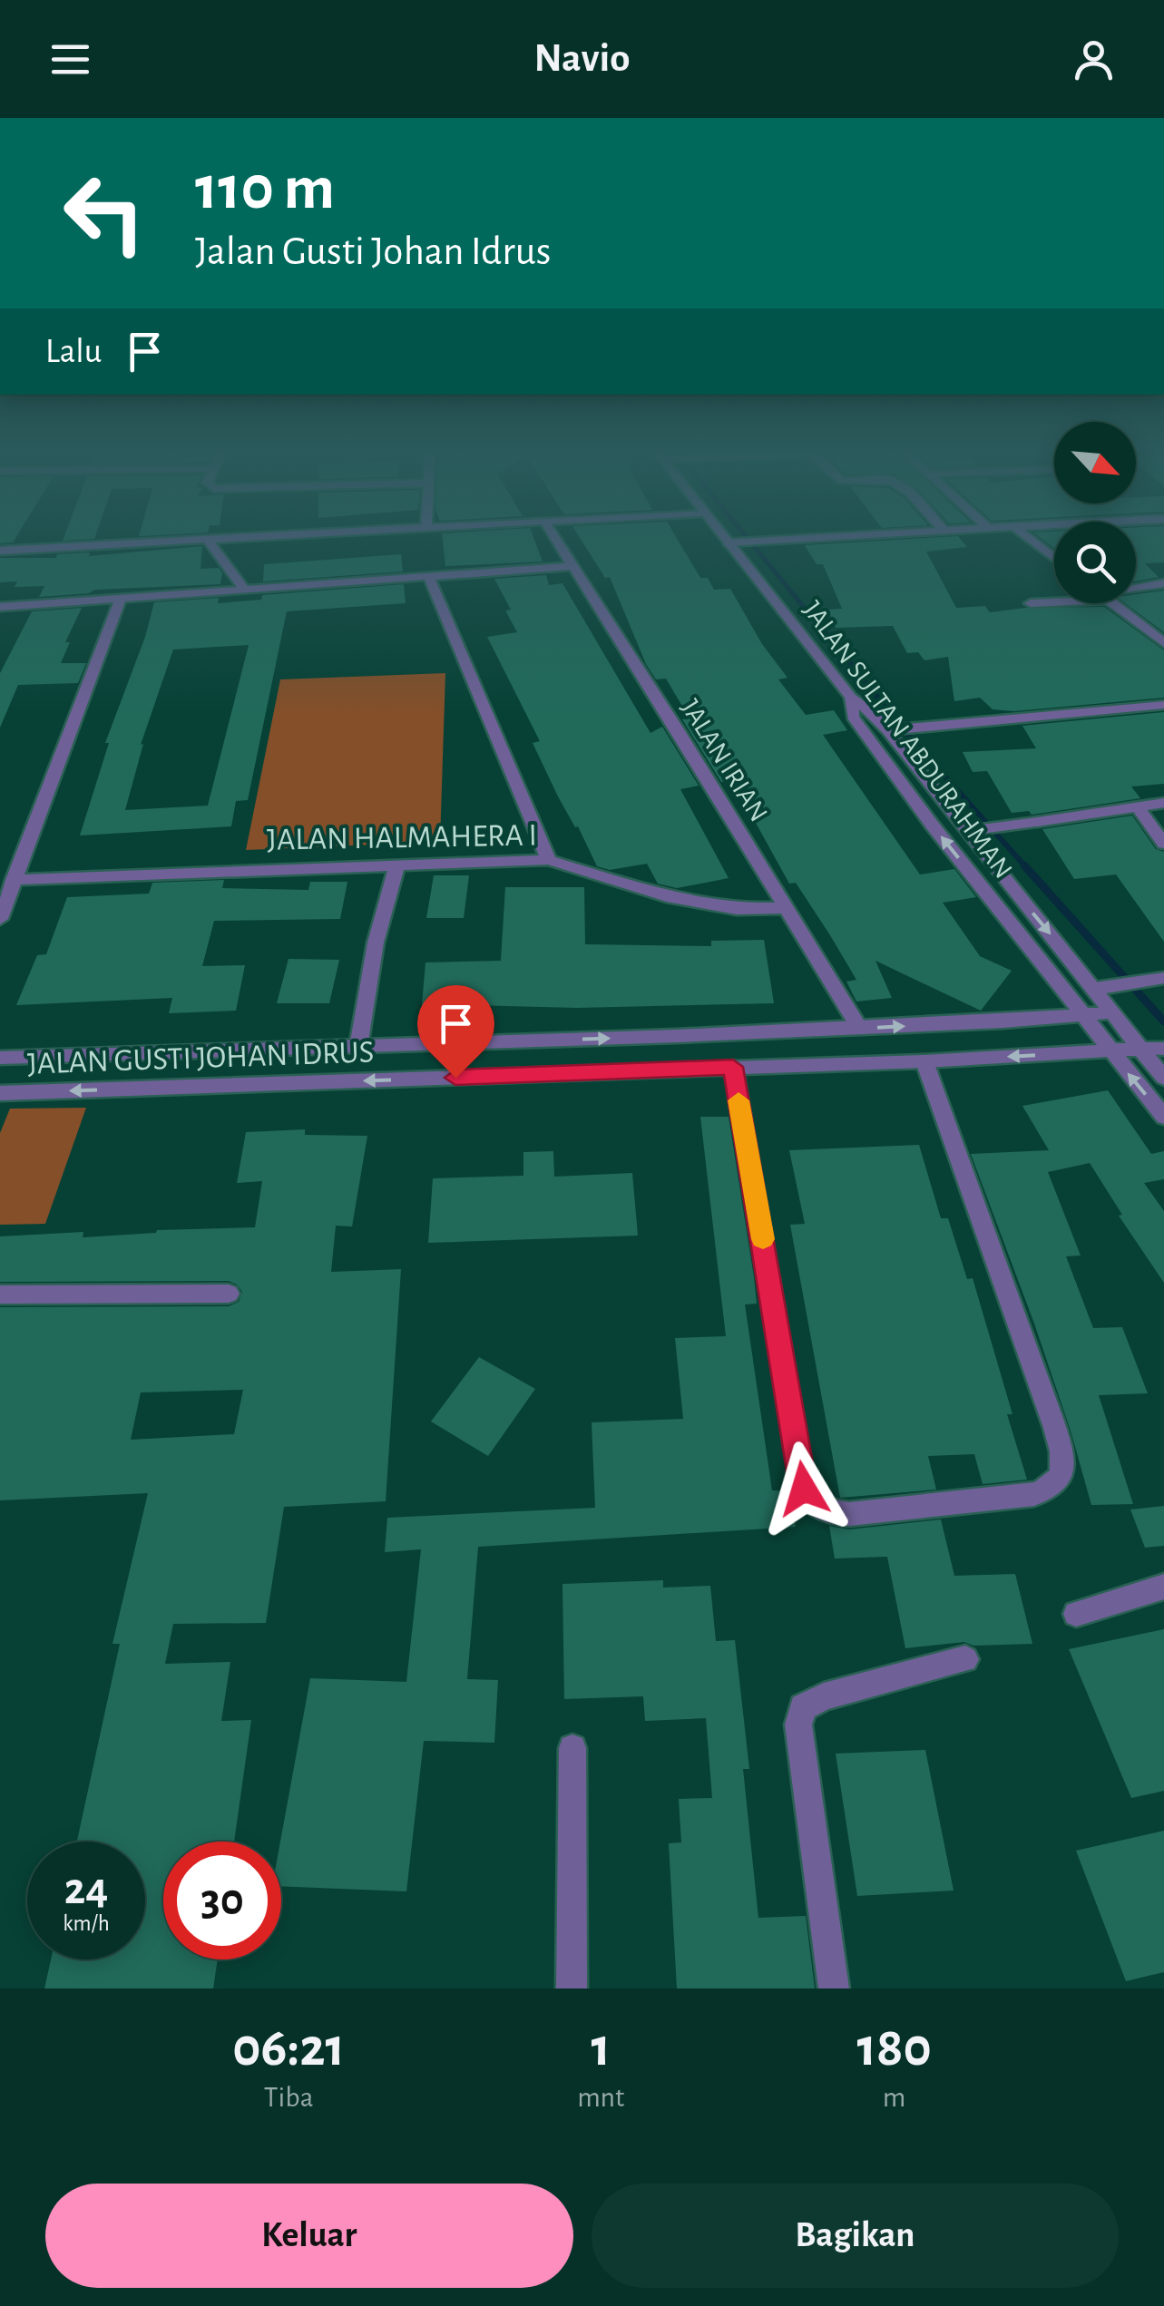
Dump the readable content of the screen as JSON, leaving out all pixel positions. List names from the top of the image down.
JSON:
{
  "streets": {
    "street": [
      "JALAN SULTAN ABDURAHMAN",
      "JALAN IRIAN",
      "JALAN HALMAHERA I",
      "JALAN GUSTI JOHAN IDRUS"
    ]
  },
  "crossings": [
    ["JALAN SULTAN ABDURAHMAN", "JALAN GUSTI JOHAN IDRUS"],
    ["JALAN IRIAN", "JALAN HALMAHERA I"],
    ["JALAN IRIAN", "JALAN GUSTI JOHAN IDRUS"]
  ],
  "north": "bottom right",
  "page": {
    "header": "Navio",
    "turn": ["110 m", "Jalan Gusti Johan Idrus"],
    "then": "Lalu",
    "speed": "24 km/h",
    "limit": "30",
    "eta": [
      "06:21",
      "Tiba",
      "1",
      "mnt",
      "180",
      "m"
    ],
    "buttons": ["Keluar", "Bagikan"]
  }
}
